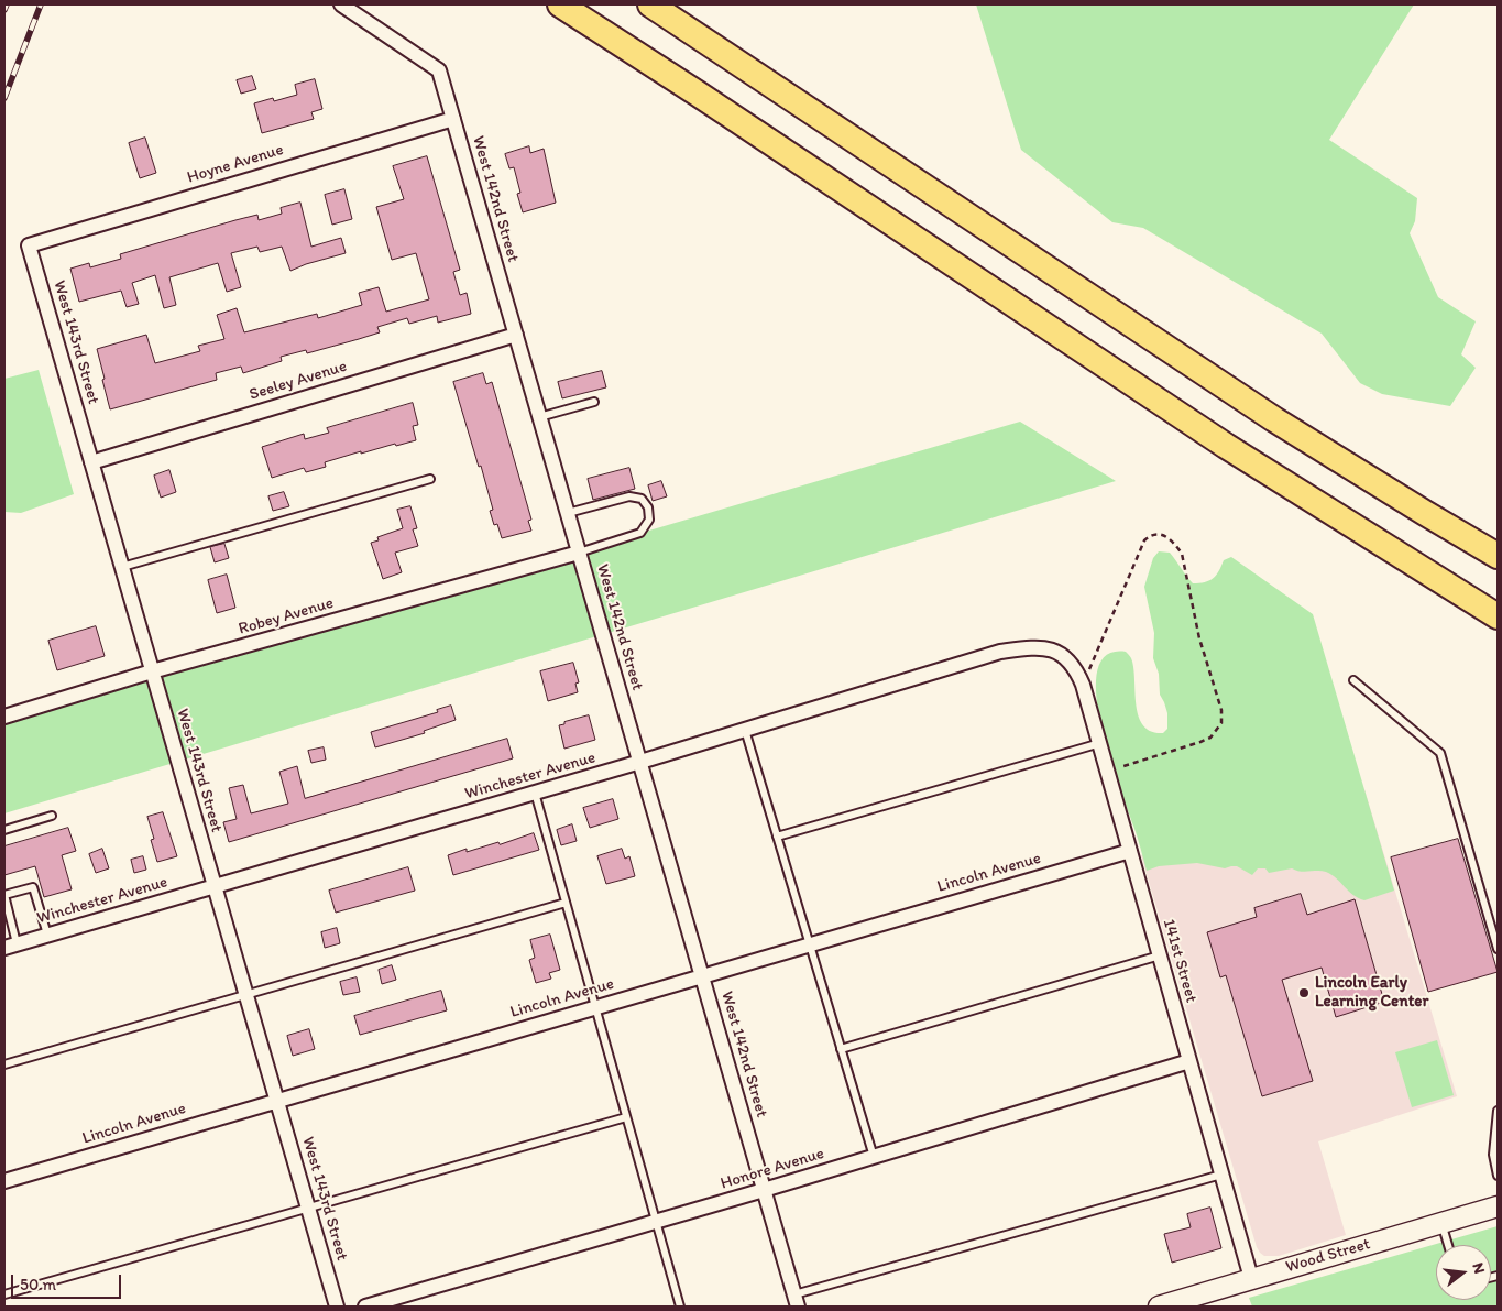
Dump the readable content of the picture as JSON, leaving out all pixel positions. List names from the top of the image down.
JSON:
{
  "streets": {
    "main road": ["Wood Street"],
    "street": [
      "Hoyne Avenue",
      "West 142nd Street",
      "West 143rd Street",
      "Seeley Avenue",
      "Robey Avenue",
      "Winchester Avenue",
      "Lincoln Avenue",
      "141st Street",
      "Honore Avenue"
    ]
  },
  "crossings": [
    ["Hoyne Avenue", "West 142nd Street"],
    ["Hoyne Avenue", "West 143rd Street"],
    ["West 142nd Street", "Seeley Avenue"],
    ["West 142nd Street", "Robey Avenue"],
    ["West 142nd Street", "Winchester Avenue"],
    ["West 142nd Street", "Lincoln Avenue"],
    ["West 142nd Street", "Honore Avenue"],
    ["West 143rd Street", "Seeley Avenue"],
    ["West 143rd Street", "Robey Avenue"],
    ["West 143rd Street", "Winchester Avenue"],
    ["West 143rd Street", "Lincoln Avenue"],
    ["Winchester Avenue", "141st Street"],
    ["Lincoln Avenue", "141st Street"],
    ["141st Street", "Honore Avenue"],
    ["141st Street", "Wood Street"]
  ],
  "places": ["Lincoln Early Learning Center"],
  "scale_bar": "50 m",
  "north": "right"
}
